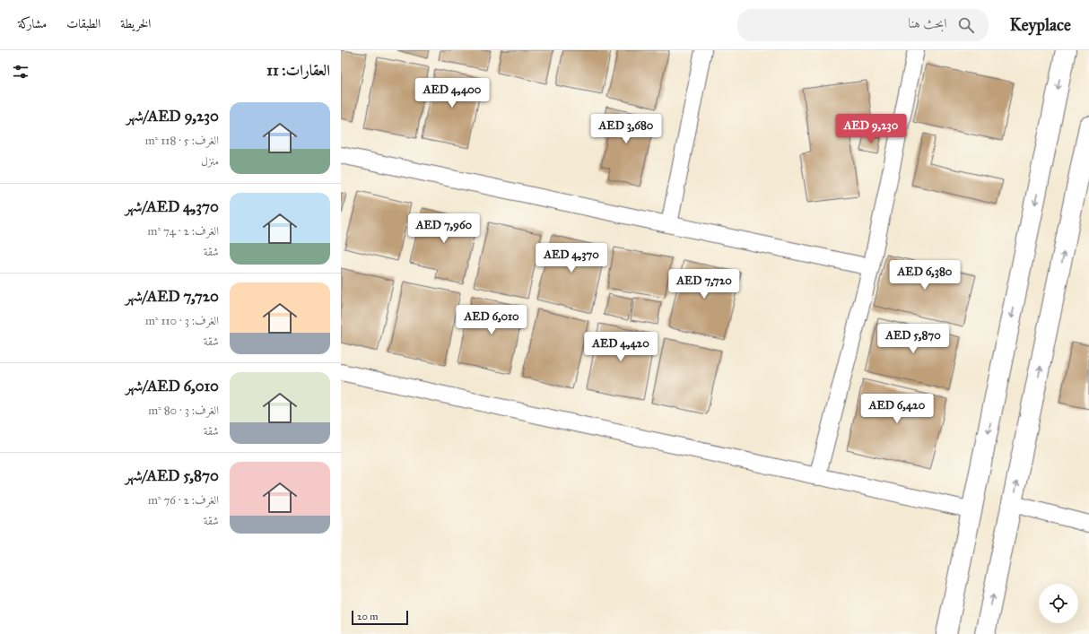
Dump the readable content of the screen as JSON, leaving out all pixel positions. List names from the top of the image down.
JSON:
{
  "scale_bar": "20 m",
  "page": {
    "header": "Keyplace",
    "search": "ابحث هنا",
    "nav": ["الخريطة", "الطبقات", "مشاركة"],
    "heading": "العقارات: 11",
    "price": [
      "AED 4,400",
      "AED 3,680",
      "AED 9,230",
      "AED 7,960",
      "AED 4,370",
      "AED 6,380",
      "AED 7,720",
      "AED 6,010",
      "AED 5,870",
      "AED 4,420",
      "AED 6,420"
    ],
    "list": [
      {
        "name": "AED 9,230/شهر",
        "note": "الغرف: 5 · 118 m² · منزل"
      },
      {
        "name": "AED 4,370/شهر",
        "note": "الغرف: 2 · 74 m² · شقة"
      },
      {
        "name": "AED 7,720/شهر",
        "note": "الغرف: 3 · 110 m² · شقة"
      },
      {
        "name": "AED 6,010/شهر",
        "note": "الغرف: 3 · 80 m² · شقة"
      },
      {
        "name": "AED 5,870/شهر",
        "note": "الغرف: 2 · 76 m² · شقة"
      }
    ],
    "scale": "20 m"
  }
}
